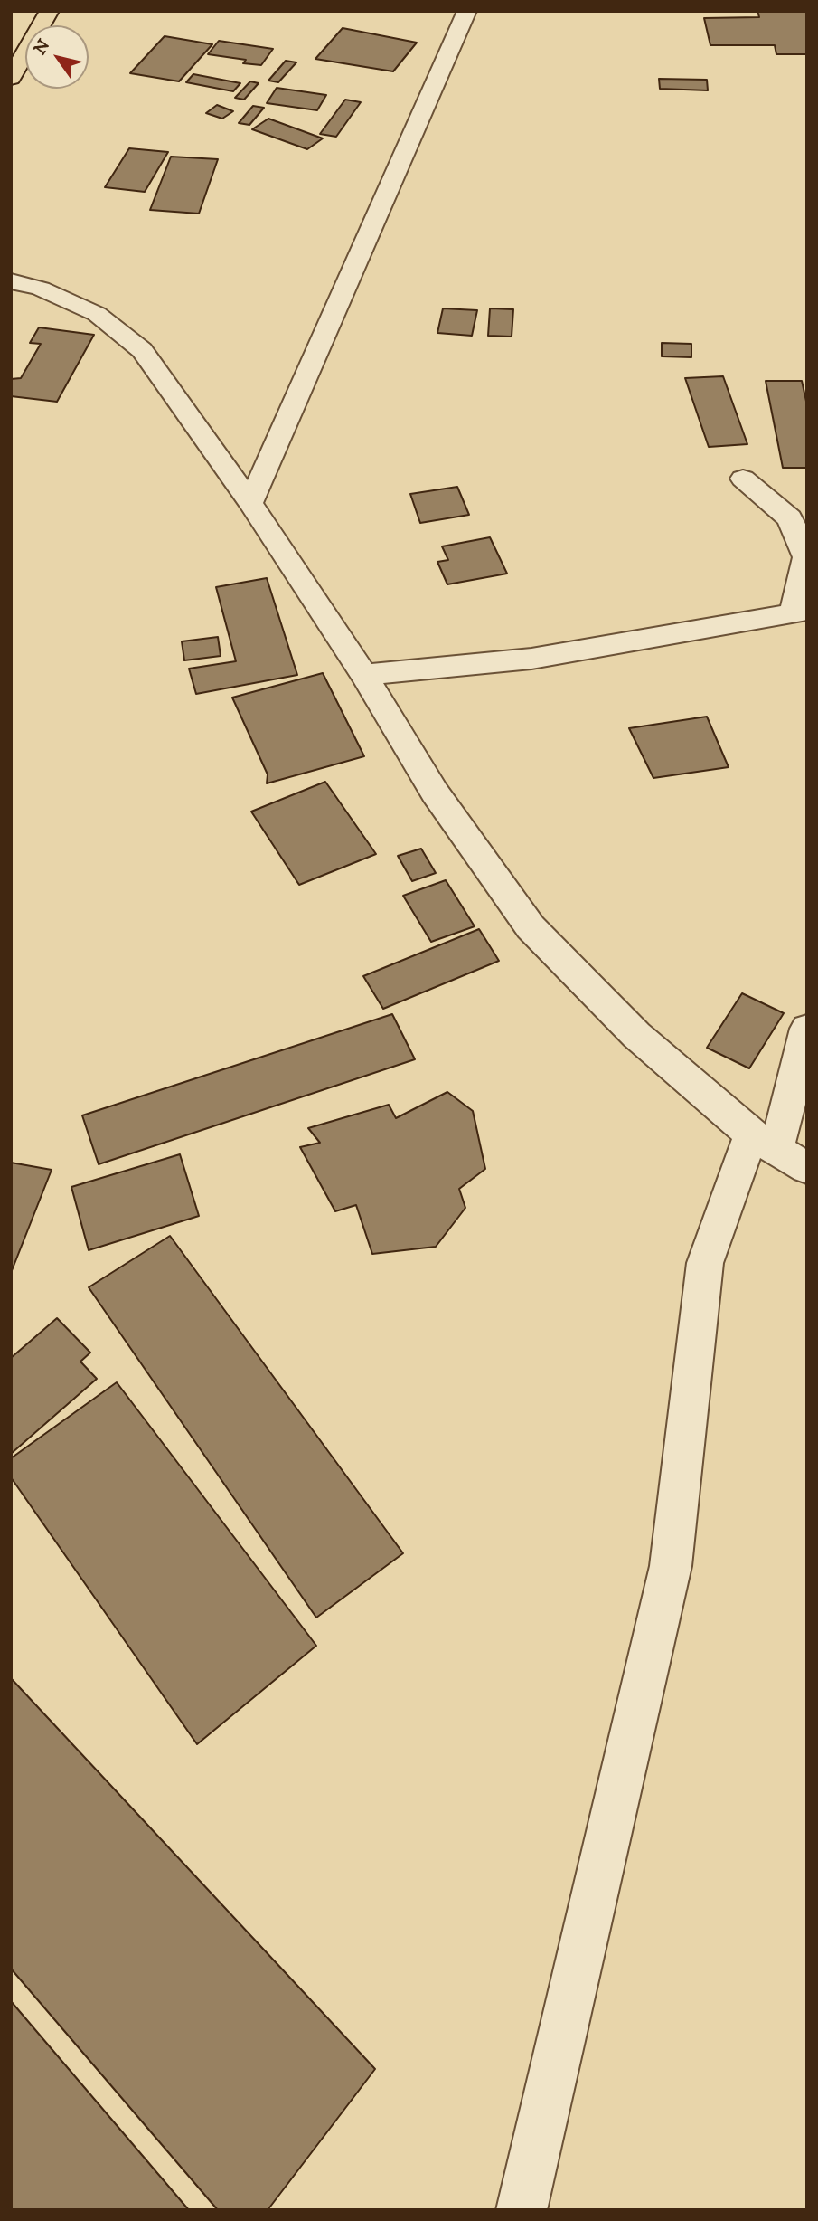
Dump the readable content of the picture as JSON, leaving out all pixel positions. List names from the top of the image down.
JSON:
{
  "north": "top left"
}
